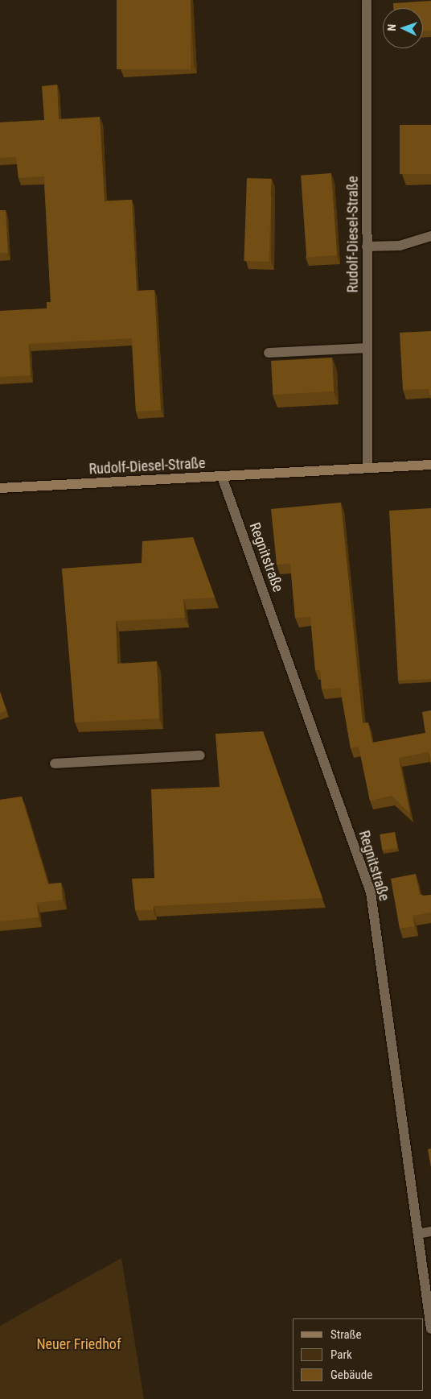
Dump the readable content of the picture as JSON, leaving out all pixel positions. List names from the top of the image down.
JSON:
{
  "streets": {
    "street": ["Rudolf-Diesel-Straße", "Regnitstraße"]
  },
  "crossings": [
    ["Rudolf-Diesel-Straße", "Regnitstraße"]
  ],
  "parks": ["Neuer Friedhof"],
  "legend": ["Straße", "Park", "Gebäude"],
  "north": "left"
}
